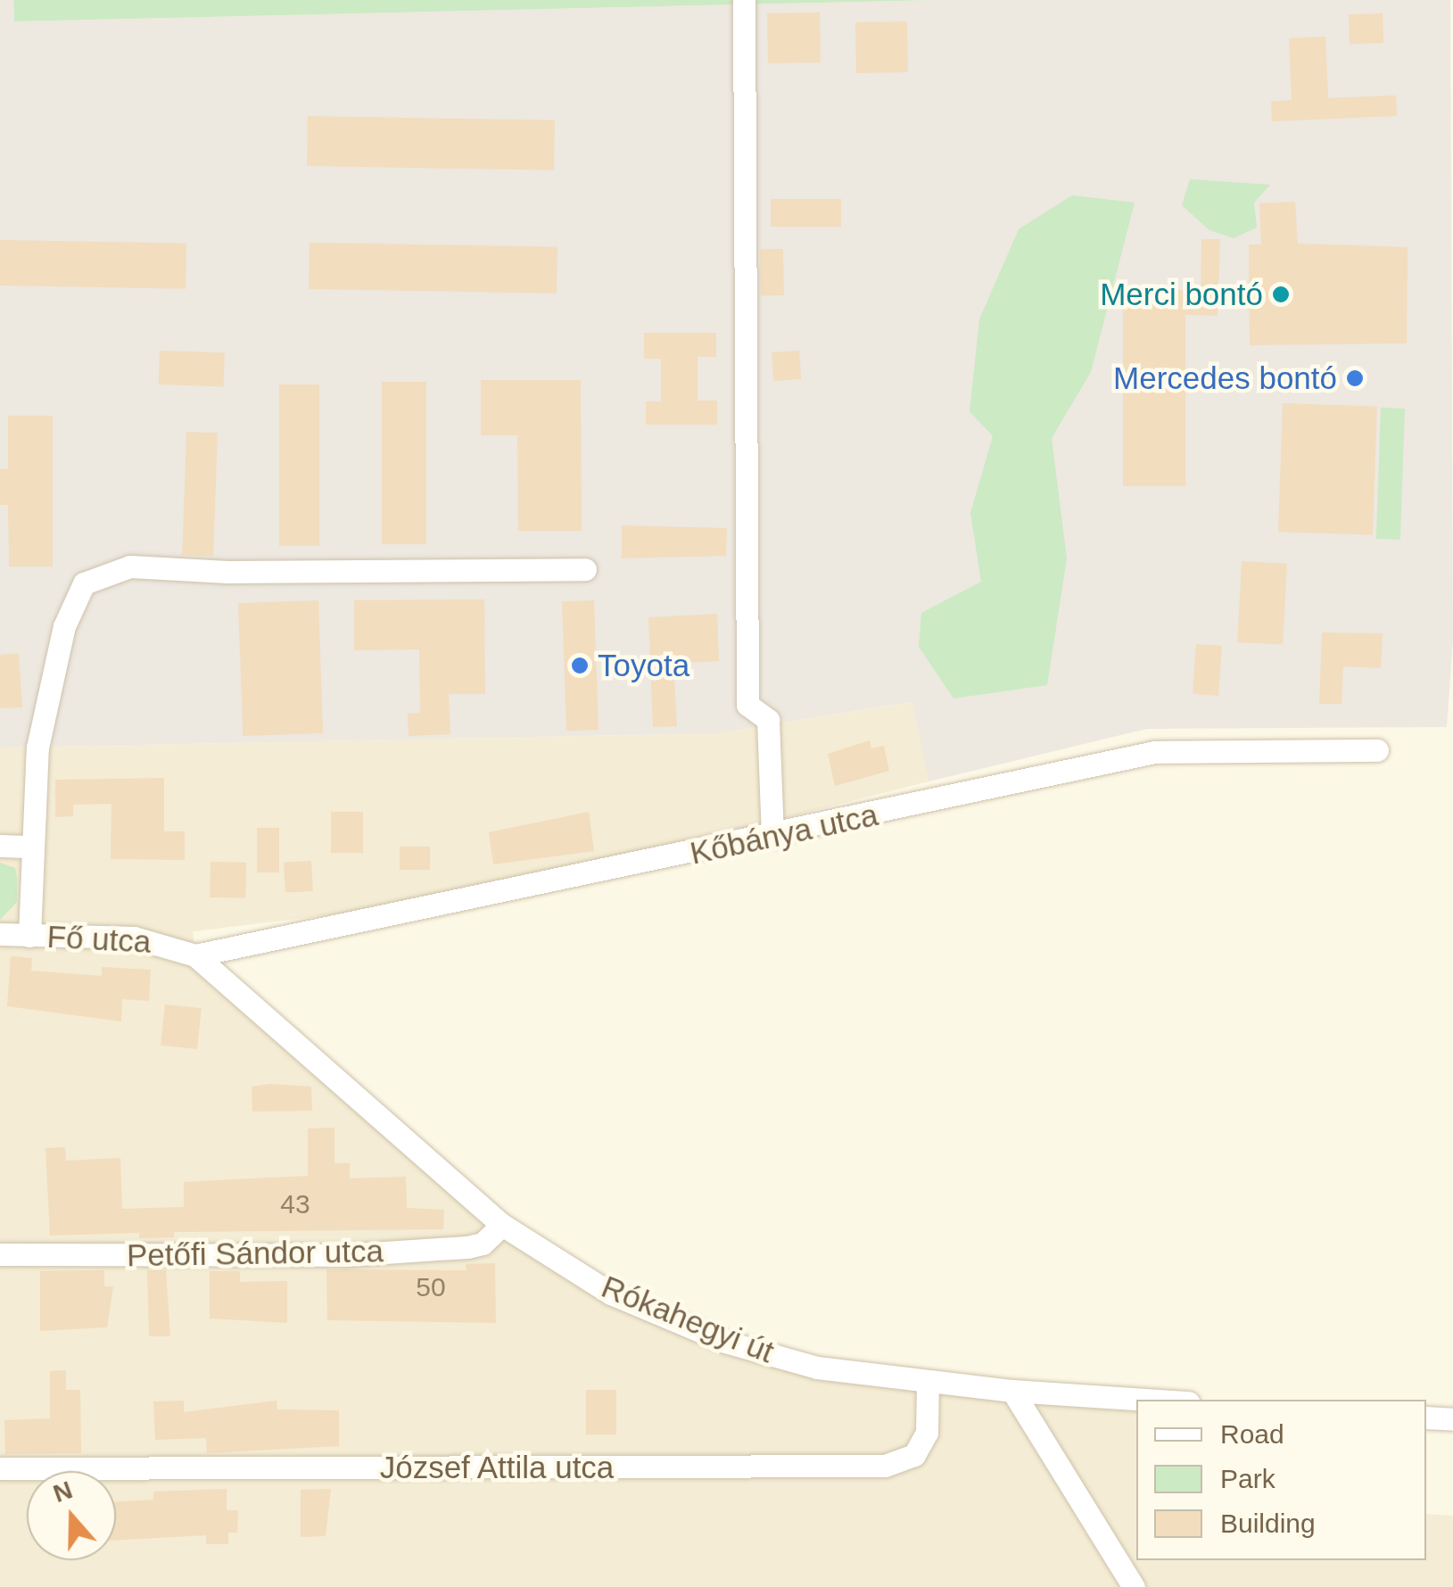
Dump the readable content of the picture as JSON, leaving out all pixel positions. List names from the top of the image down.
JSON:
{
  "streets": {
    "street": [
      "Kőbánya utca",
      "Fő utca",
      "Petőfi Sándor utca",
      "Rókahegyi út",
      "József Attila utca"
    ]
  },
  "crossings": [
    ["Kőbánya utca", "Fő utca"],
    ["Kőbánya utca", "Rókahegyi út"],
    ["Fő utca", "Rókahegyi út"],
    ["Petőfi Sándor utca", "Rókahegyi út"],
    ["Rókahegyi út", "József Attila utca"]
  ],
  "places": ["Merci bontó", "Mercedes bontó", "Toyota"],
  "house_numbers": ["43", "50"],
  "legend": ["Road", "Park", "Building"],
  "north": "top"
}
